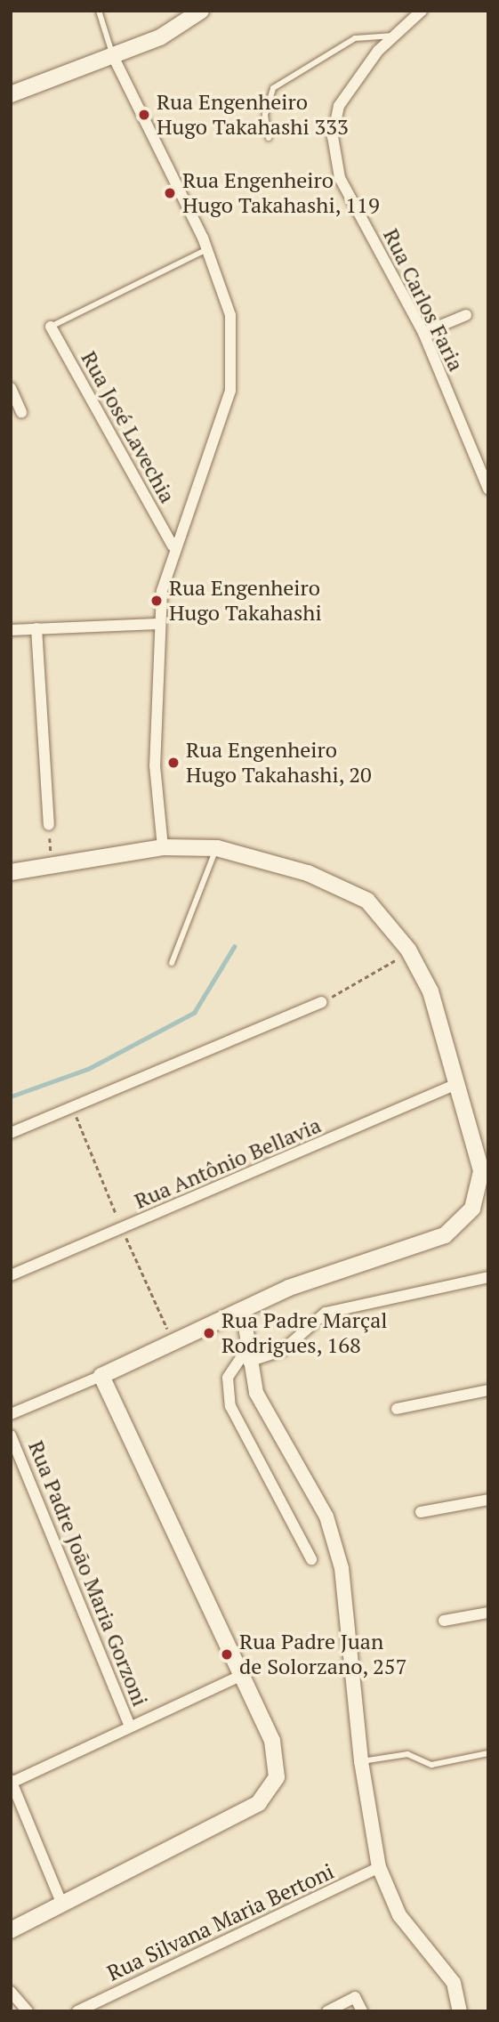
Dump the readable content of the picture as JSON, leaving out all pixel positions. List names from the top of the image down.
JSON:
{
  "streets": {
    "street": [
      "Rua Carlos Faria",
      "Rua José Lavechia",
      "Rua Antônio Bellavia",
      "Rua Padre João Maria Gorzoni",
      "Rua Silvana Maria Bertoni"
    ]
  },
  "places": [
    "Rua Engenheiro Hugo Takahashi 333",
    "Rua Engenheiro Hugo Takahashi, 119",
    "Rua Engenheiro Hugo Takahashi",
    "Rua Engenheiro Hugo Takahashi, 20",
    "Rua Padre Marçal Rodrigues, 168",
    "Rua Padre Juan de Solorzano, 257"
  ]
}
